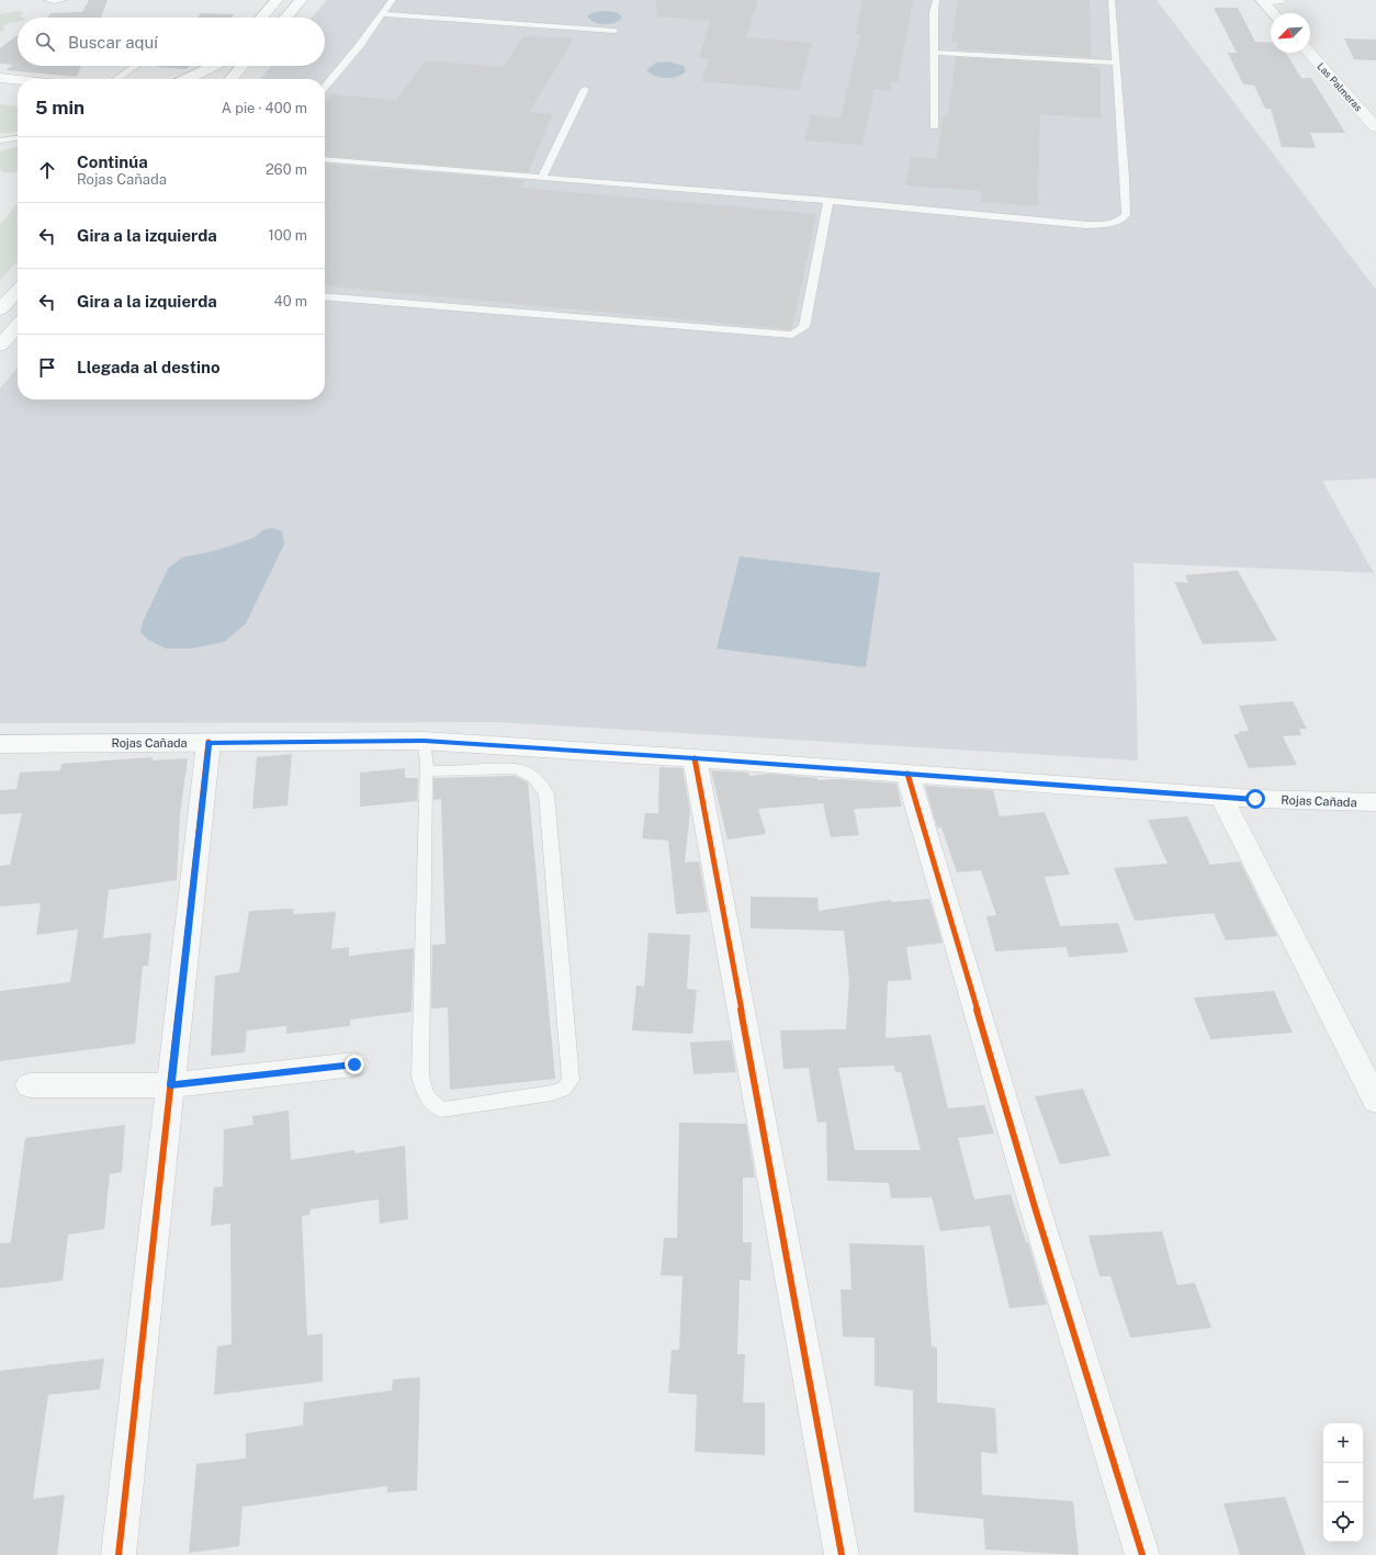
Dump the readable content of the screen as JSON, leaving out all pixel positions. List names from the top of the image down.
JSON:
{
  "streets": {
    "main road": ["Rojas Cañada"],
    "street": ["Las Palmeras"]
  },
  "north": "bottom left",
  "page": {
    "search": "Buscar aquí",
    "heading": ["5 min", "A pie · 400 m"],
    "list": [
      ["Continúa", "Rojas Cañada", "260 m"],
      ["Gira a la izquierda", "100 m"],
      ["Gira a la izquierda", "40 m"],
      "Llegada al destino"
    ],
    "map_buttons": ["+", "−"]
  }
}
